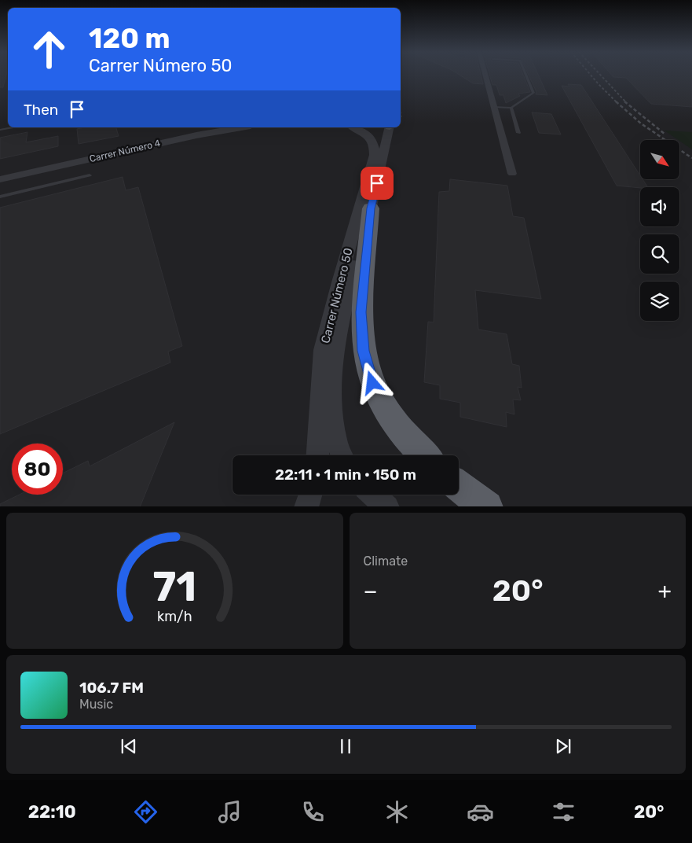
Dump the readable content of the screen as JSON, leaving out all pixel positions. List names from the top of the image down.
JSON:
{
  "streets": {
    "street": ["Carrer Número 4", "Carrer Número 50"]
  },
  "north": "bottom right",
  "page": {
    "turn": ["120 m", "Carrer Número 50"],
    "then": "Then",
    "limit": "80",
    "trip": "22:11 · 1 min · 150 m",
    "tile": "Climate",
    "heat": ["−", "20°", "+"],
    "song": ["106.7 FM", "Music"],
    "tabs": ["22:10", "20°"],
    "gauge": ["71", "km/h"]
  }
}
